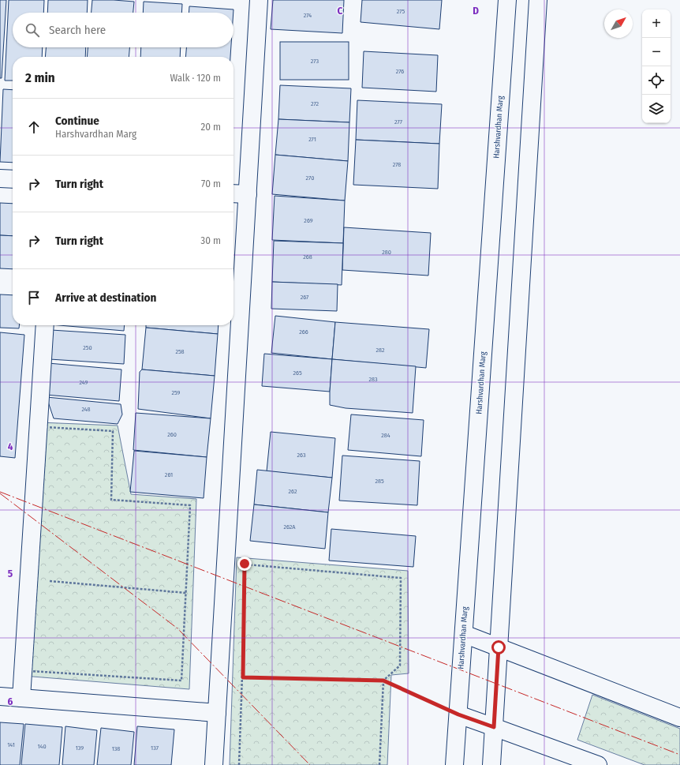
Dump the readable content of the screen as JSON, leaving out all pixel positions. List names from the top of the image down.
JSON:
{
  "streets": {
    "street": ["Harshvardhan Marg"]
  },
  "house_numbers": [
    "275",
    "274",
    "273",
    "276",
    "272",
    "277",
    "271",
    "278",
    "270",
    "269",
    "280",
    "268",
    "267",
    "266",
    "250",
    "282",
    "258",
    "265",
    "283",
    "249",
    "259",
    "248",
    "260",
    "284",
    "263",
    "261",
    "285",
    "262",
    "262A",
    "141",
    "140",
    "139",
    "137",
    "138"
  ],
  "north": "top right",
  "page": {
    "map_buttons": ["+", "−"],
    "search": "Search here",
    "heading": ["2 min", "Walk · 120 m"],
    "list": [
      ["Continue", "Harshvardhan Marg", "20 m"],
      ["Turn right", "70 m"],
      ["Turn right", "30 m"],
      "Arrive at destination"
    ]
  },
  "grid": {
    "columns": ["C", "D"],
    "rows": ["4", "5", "6"]
  }
}
